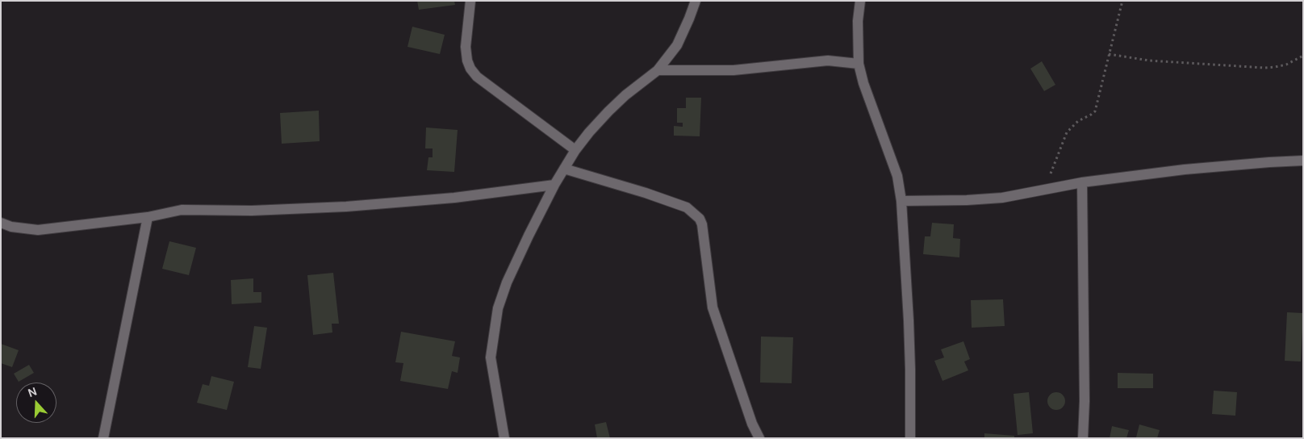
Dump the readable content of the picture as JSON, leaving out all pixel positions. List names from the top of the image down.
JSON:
{
  "north": "top"
}
